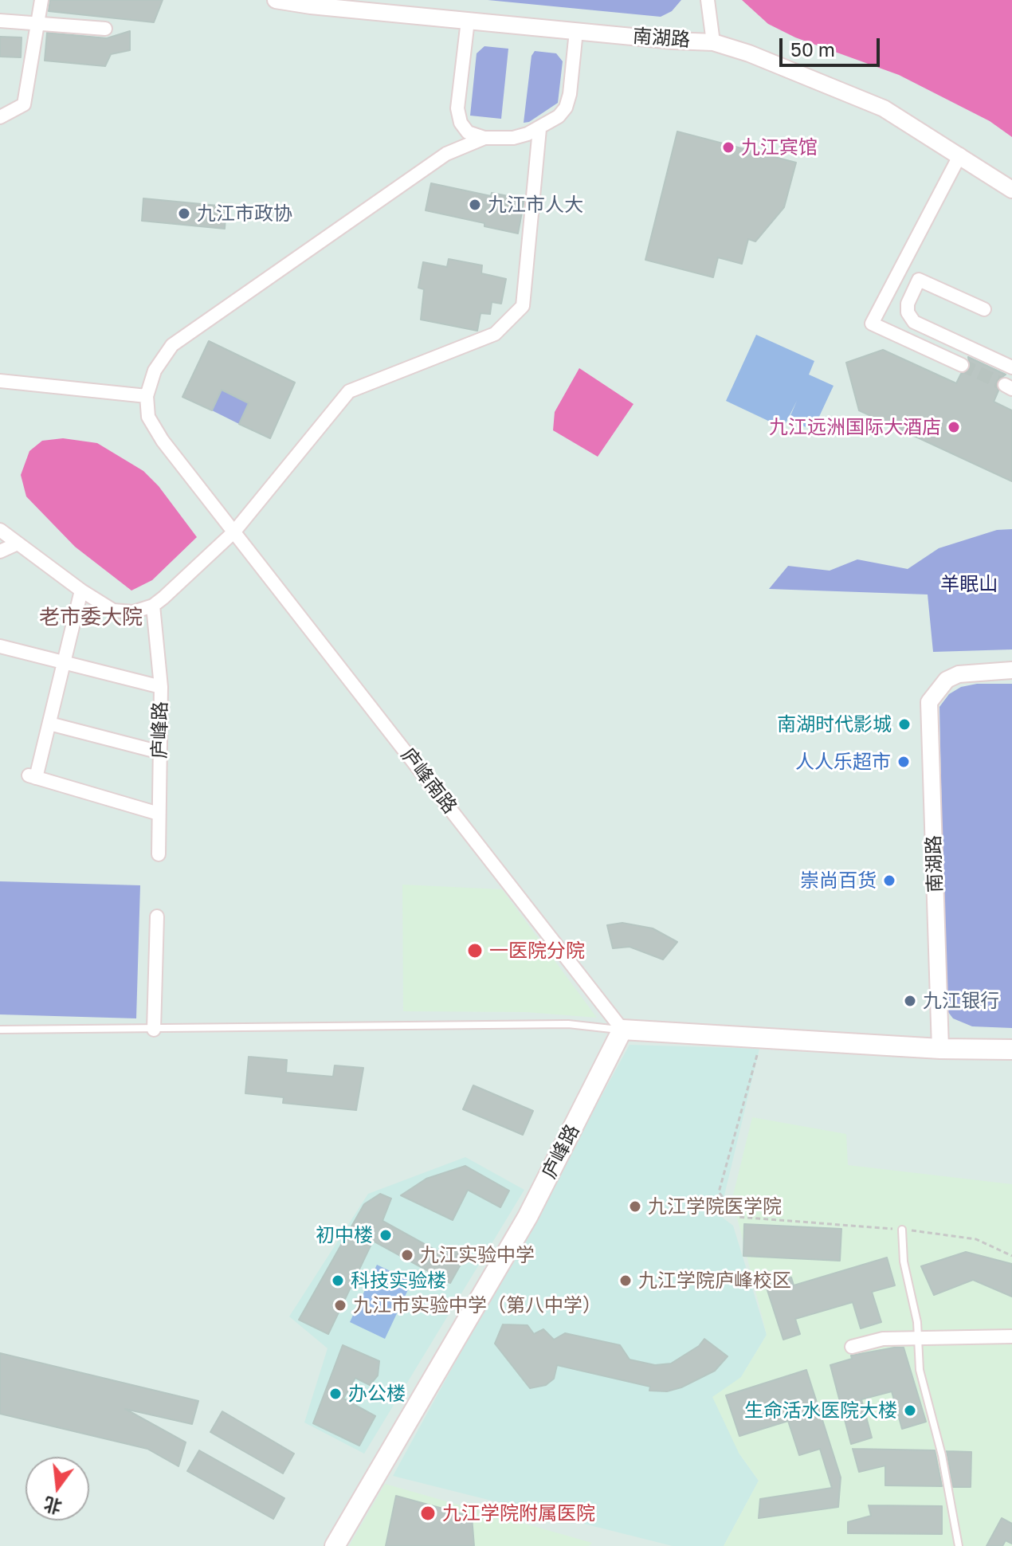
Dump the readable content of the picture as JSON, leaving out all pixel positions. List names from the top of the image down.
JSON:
{
  "streets": {
    "main road": ["庐峰路"],
    "street": ["南湖路", "庐峰南路"]
  },
  "crossings": [
    ["庐峰路", "庐峰南路"]
  ],
  "districts": ["老市委大院"],
  "parks": ["羊眠山"],
  "places": [
    "九江宾馆",
    "九江市人大",
    "九江市政协",
    "九江远洲国际大酒店",
    "南湖时代影城",
    "人人乐超市",
    "崇尚百货",
    "一医院分院",
    "九江银行",
    "九江学院医学院",
    "初中楼",
    "九江实验中学",
    "科技实验楼",
    "九江学院庐峰校区",
    "九江市实验中学（第八中学）",
    "办公楼",
    "生命活水医院大楼",
    "九江学院附属医院"
  ],
  "scale_bar": "50 m",
  "north": "bottom"
}
